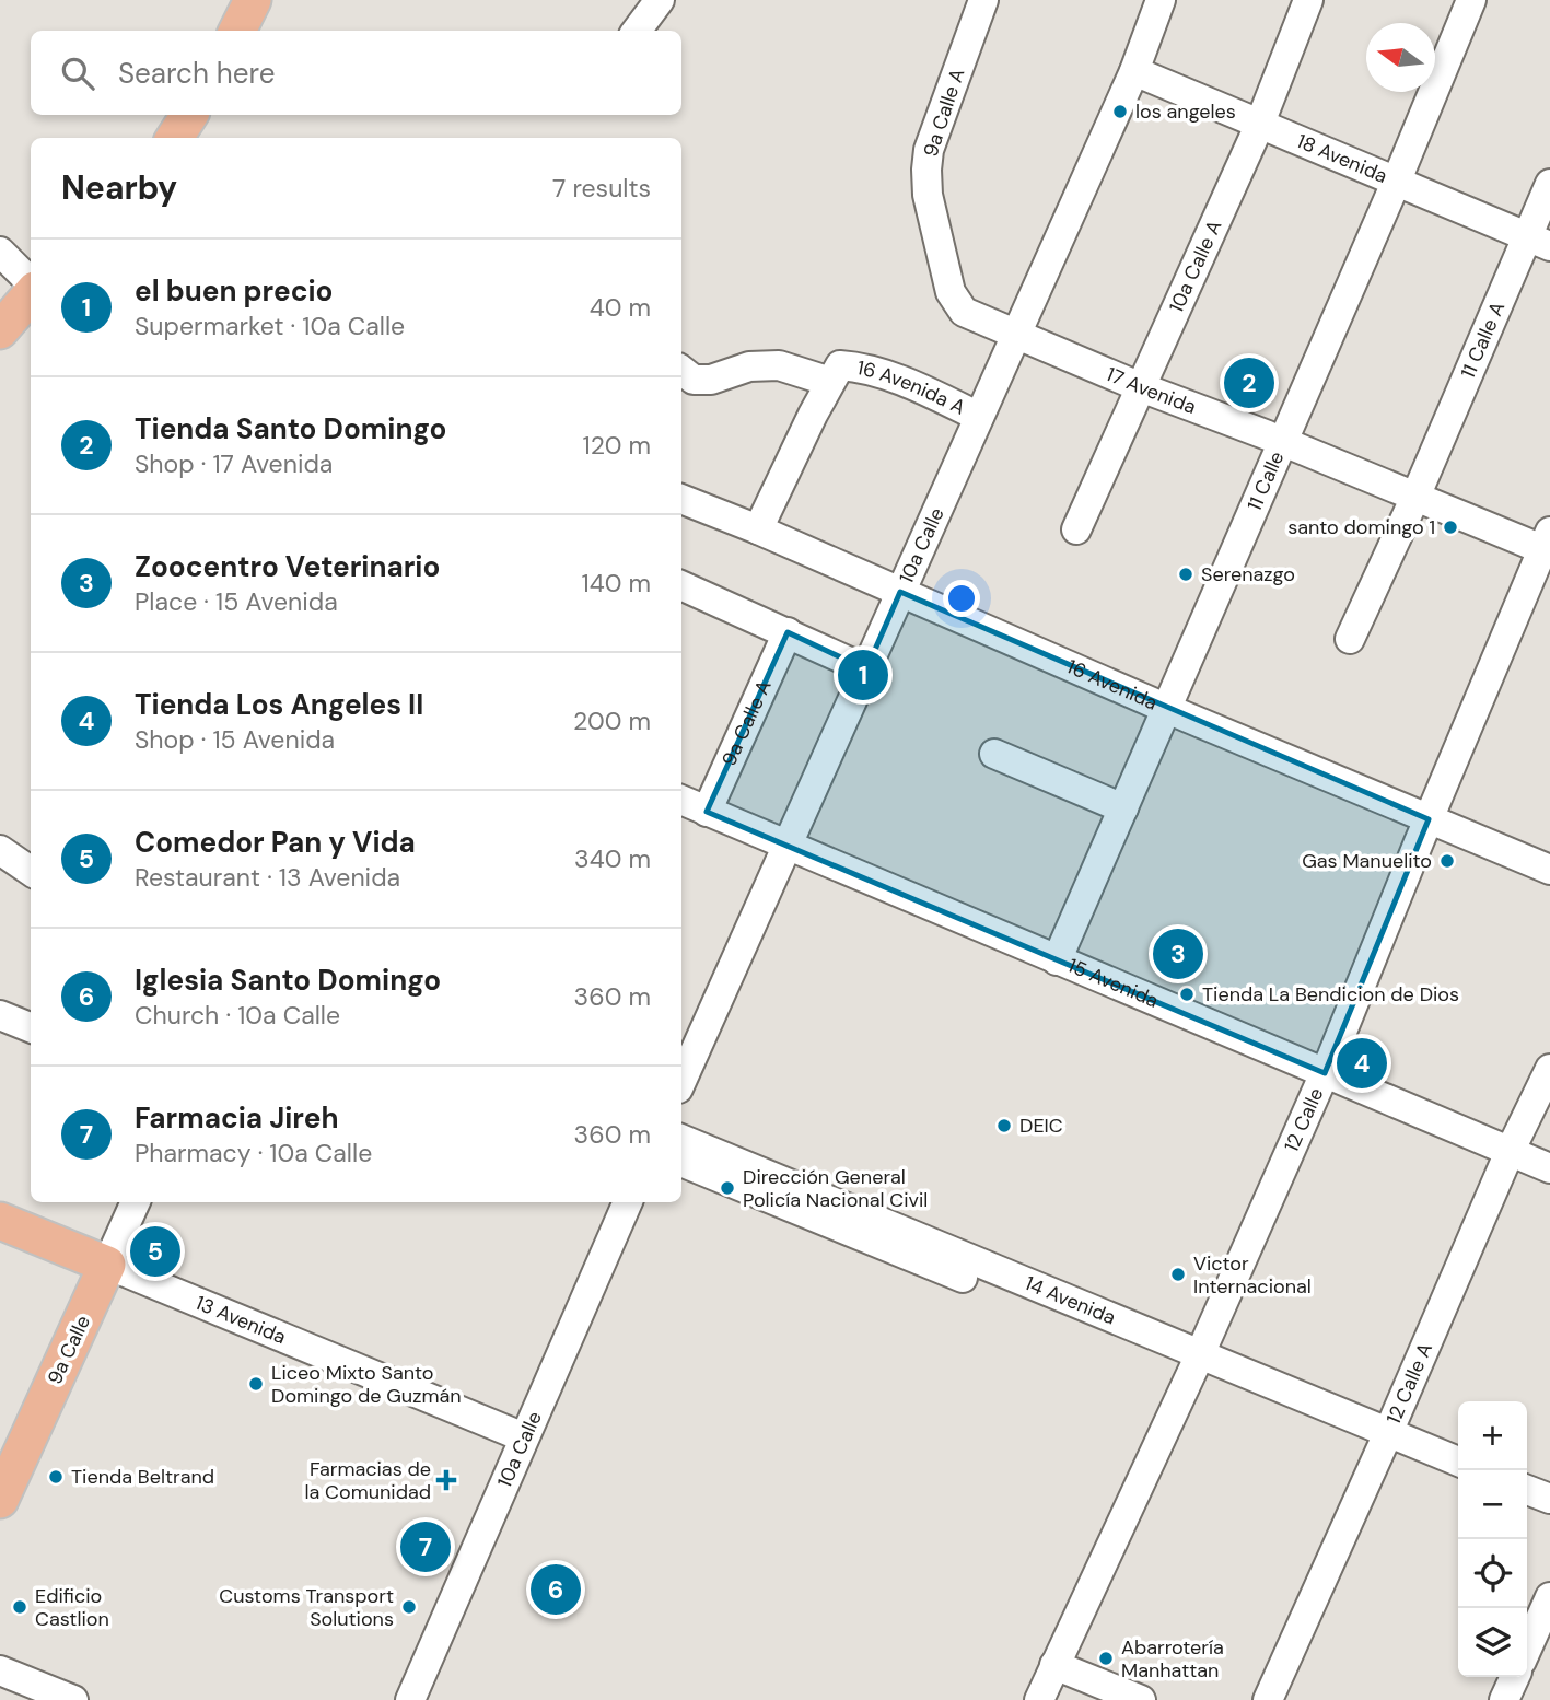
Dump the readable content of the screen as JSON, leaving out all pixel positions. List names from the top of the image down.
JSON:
{
  "streets": {
    "main road": ["13 Avenida", "9a Calle"],
    "street": [
      "9a Calle A",
      "18 Avenida",
      "10a Calle A",
      "11 Calle A",
      "16 Avenida A",
      "17 Avenida",
      "11 Calle",
      "10a Calle",
      "16 Avenida",
      "15 Avenida",
      "12 Calle",
      "14 Avenida",
      "12 Calle A"
    ]
  },
  "crossings": [
    ["9a Calle A", "17 Avenida"],
    ["9a Calle A", "15 Avenida"],
    ["18 Avenida", "10a Calle A"],
    ["18 Avenida", "11 Calle A"],
    ["18 Avenida", "11 Calle"],
    ["18 Avenida", "10a Calle"],
    ["10a Calle A", "17 Avenida"],
    ["11 Calle A", "17 Avenida"],
    ["16 Avenida A", "10a Calle"],
    ["17 Avenida", "11 Calle"],
    ["17 Avenida", "10a Calle"],
    ["17 Avenida", "12 Calle"],
    ["11 Calle", "16 Avenida"],
    ["11 Calle", "15 Avenida"],
    ["10a Calle", "16 Avenida"],
    ["10a Calle", "15 Avenida"],
    ["10a Calle", "13 Avenida"],
    ["16 Avenida", "12 Calle"],
    ["15 Avenida", "12 Calle"],
    ["15 Avenida", "12 Calle A"],
    ["12 Calle", "14 Avenida"],
    ["14 Avenida", "12 Calle A"],
    ["13 Avenida", "9a Calle"]
  ],
  "places": {
    "other": [
      "los angeles",
      "santo domingo 1",
      "Serenazgo",
      "Gas Manuelito",
      "Tienda La Bendicion de Dios",
      "DEIC",
      "Dirección General Policía Nacional Civil",
      "Victor Internacional",
      "Liceo Mixto Santo Domingo de Guzmán",
      "Tienda Beltrand",
      "Edificio Castlion",
      "Customs Transport Solutions",
      "Abarrotería Manhattan"
    ],
    "health": ["Farmacias de la Comunidad"]
  },
  "north": "left",
  "page": {
    "search": "Search here",
    "heading": ["Nearby", "7 results"],
    "list": [
      {
        "mark": "1",
        "name": "el buen precio",
        "note": "Supermarket · 10a Calle",
        "value": "40 m"
      },
      {
        "mark": "2",
        "name": "Tienda Santo Domingo",
        "note": "Shop · 17 Avenida",
        "value": "120 m"
      },
      {
        "mark": "3",
        "name": "Zoocentro Veterinario",
        "note": "Place · 15 Avenida",
        "value": "140 m"
      },
      {
        "mark": "4",
        "name": "Tienda Los Angeles II",
        "note": "Shop · 15 Avenida",
        "value": "200 m"
      },
      {
        "mark": "5",
        "name": "Comedor Pan y Vida",
        "note": "Restaurant · 13 Avenida",
        "value": "340 m"
      },
      {
        "mark": "6",
        "name": "Iglesia Santo Domingo",
        "note": "Church · 10a Calle",
        "value": "360 m"
      },
      {
        "mark": "7",
        "name": "Farmacia Jireh",
        "note": "Pharmacy · 10a Calle",
        "value": "360 m"
      }
    ],
    "pins": [
      "2",
      "1",
      "3",
      "4",
      "5",
      "7",
      "6"
    ],
    "map_buttons": ["+", "−"]
  }
}
